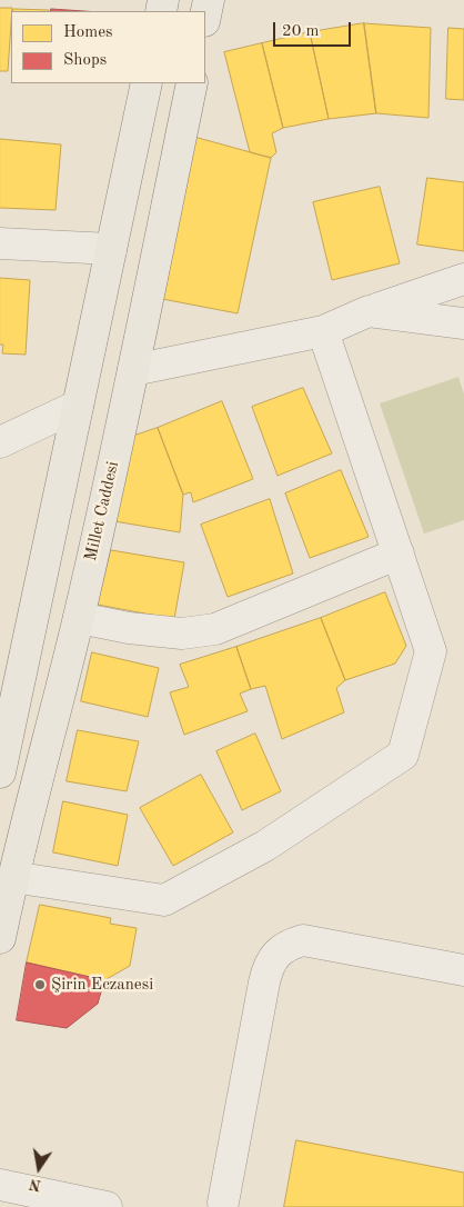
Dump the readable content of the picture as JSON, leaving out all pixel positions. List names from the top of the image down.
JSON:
{
  "streets": {
    "main road": ["Millet Caddesi"]
  },
  "places": ["Şirin Eczanesi"],
  "legend": ["Homes", "Shops"],
  "scale_bar": "20 m",
  "north": "bottom"
}
